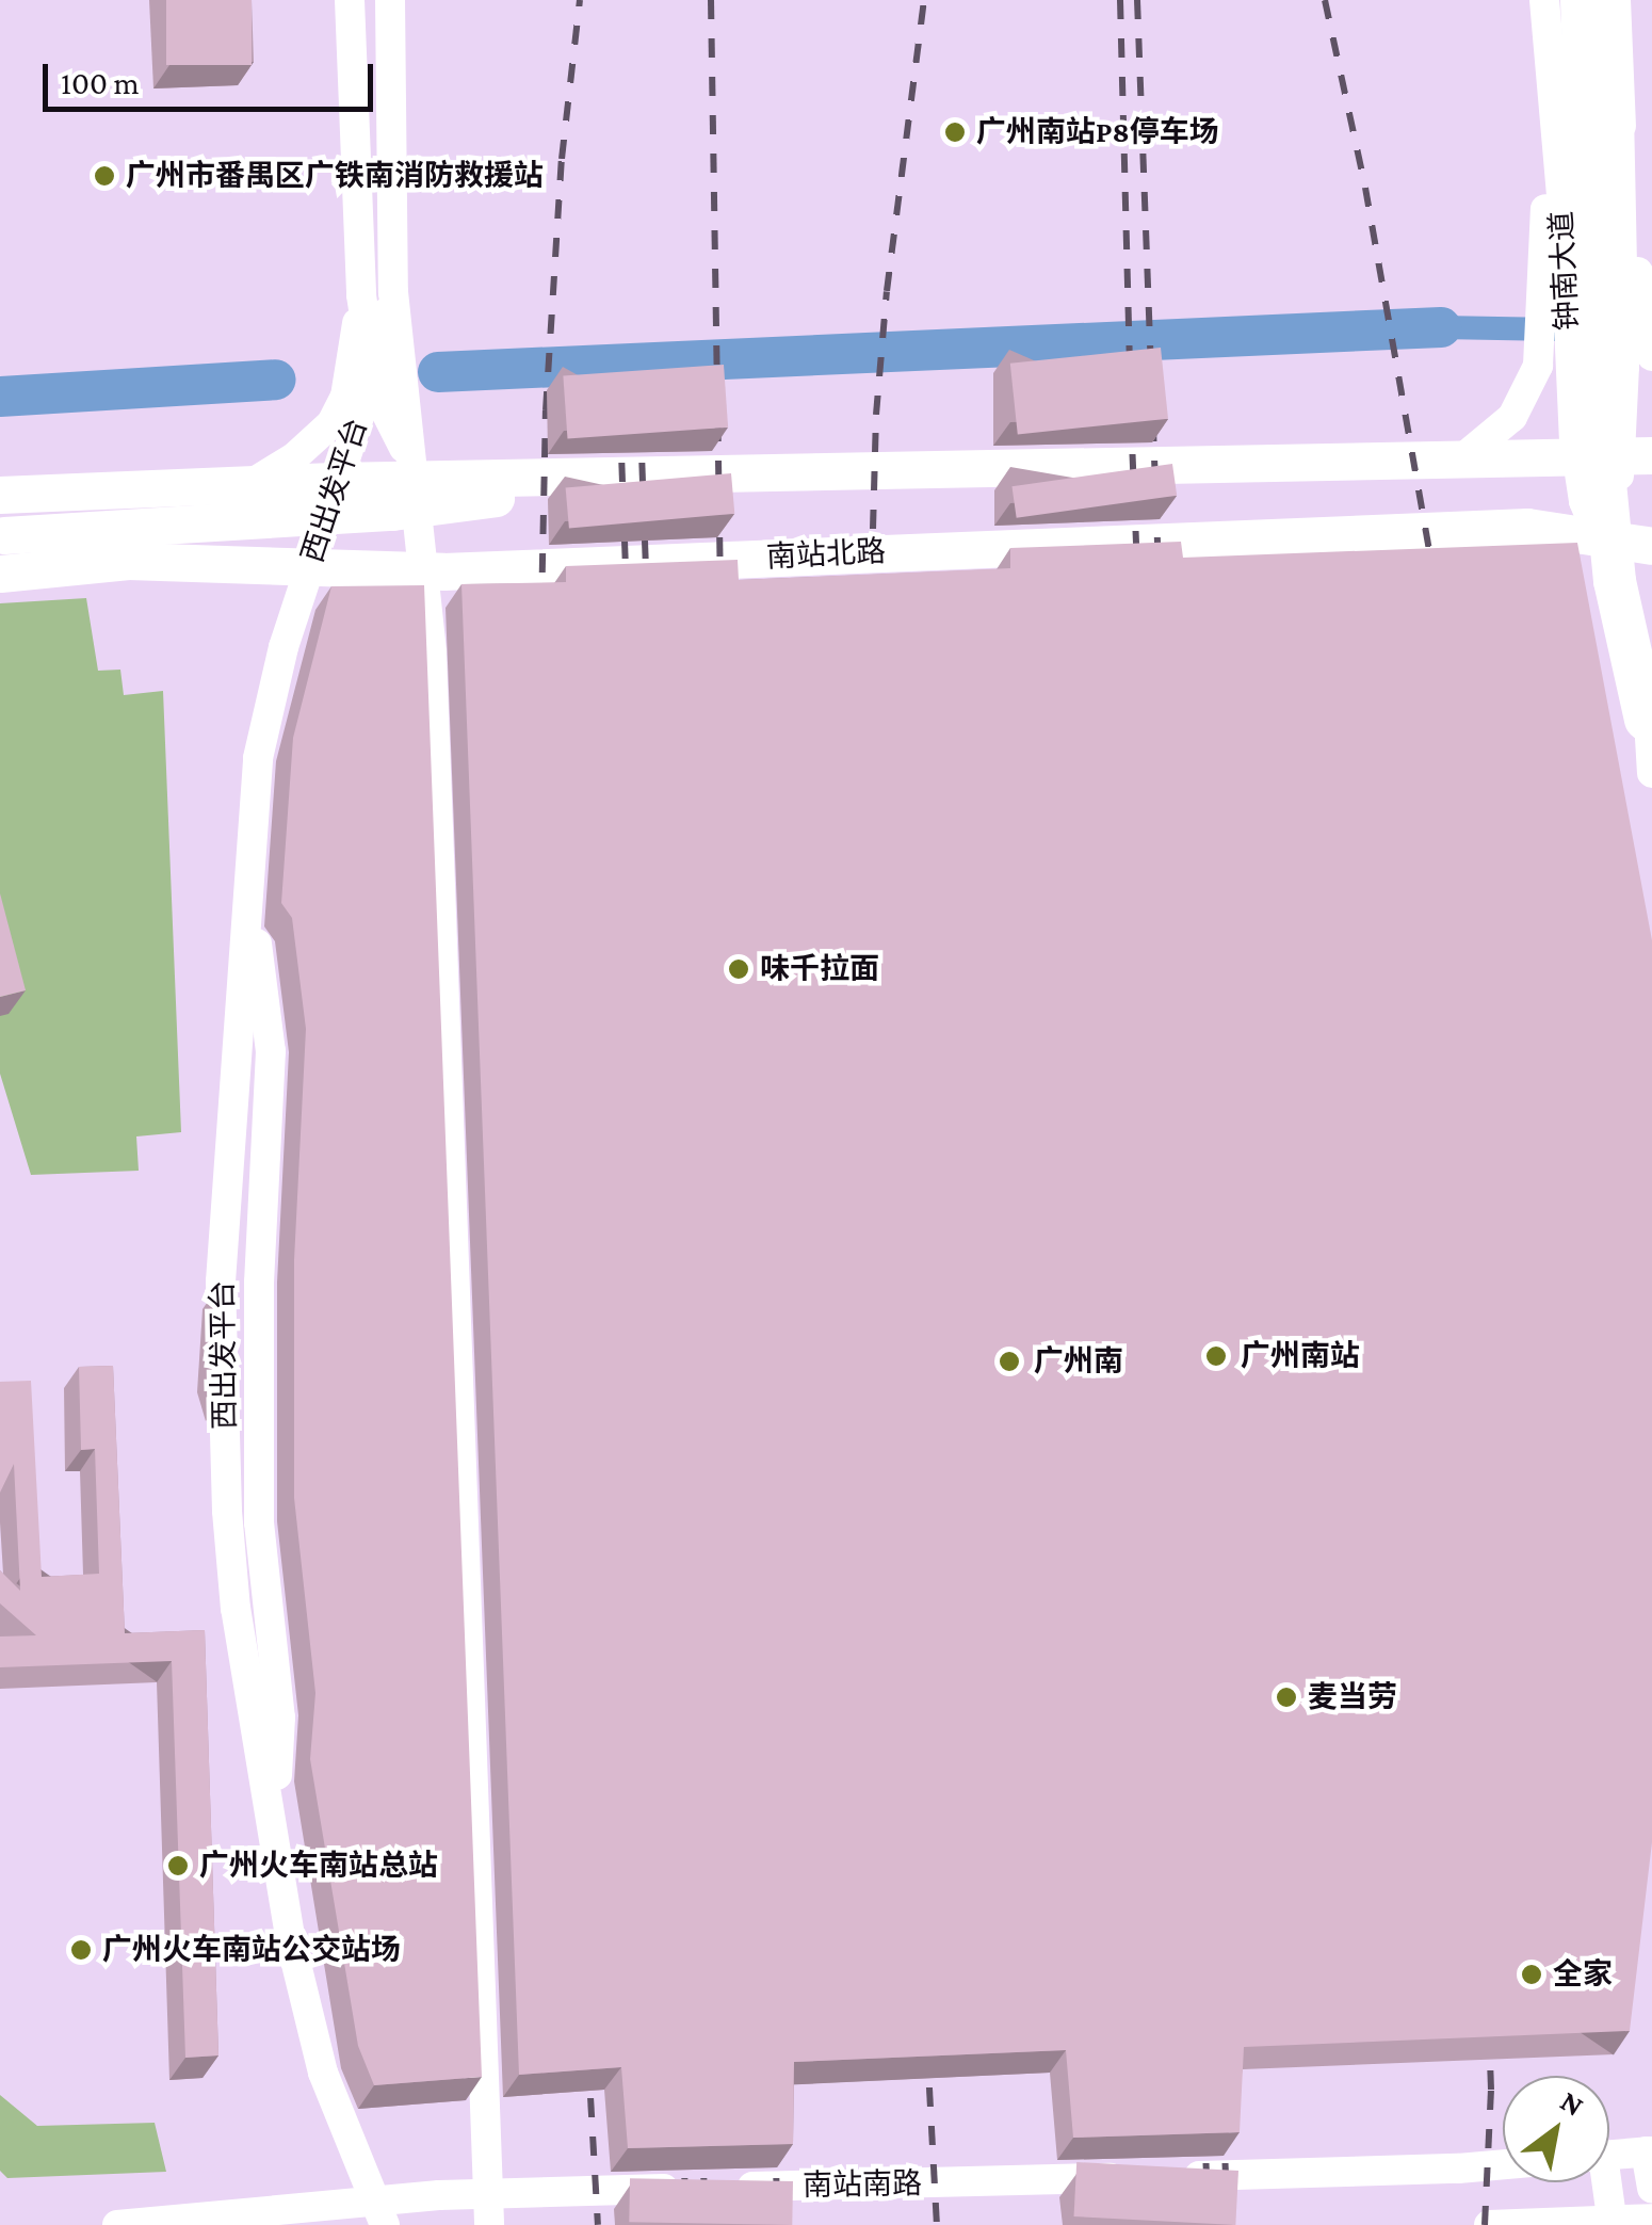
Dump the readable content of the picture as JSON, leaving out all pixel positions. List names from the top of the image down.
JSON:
{
  "streets": {
    "main road": ["南站北路"],
    "street": ["钟南大道", "西出发平台", "南站南路"]
  },
  "crossings": [
    ["钟南大道", "南站北路"]
  ],
  "places": [
    "广州南站P8停车场",
    "广州市番禺区广铁南消防救援站",
    "味千拉面",
    "广州南站",
    "广州南",
    "麦当劳",
    "广州火车南站总站",
    "广州火车南站公交站场",
    "全家"
  ],
  "scale_bar": "100 m",
  "north": "top right"
}
